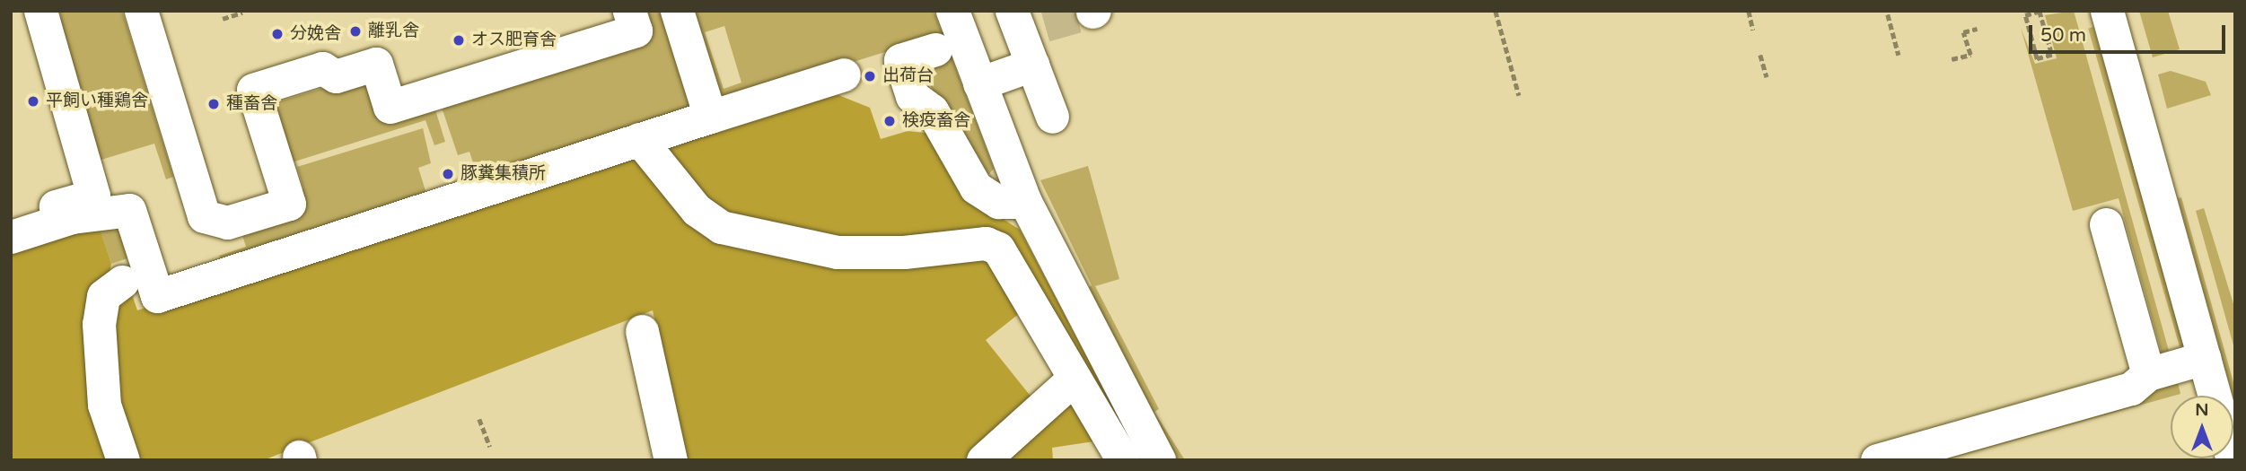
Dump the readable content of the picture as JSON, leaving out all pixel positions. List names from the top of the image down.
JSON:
{
  "places": [
    "離乳舎",
    "分娩舎",
    "オス肥育舎",
    "出荷台",
    "平飼い種鶏舎",
    "種畜舎",
    "検疫畜舎",
    "豚糞集積所"
  ],
  "scale_bar": "50 m",
  "north": "top"
}
